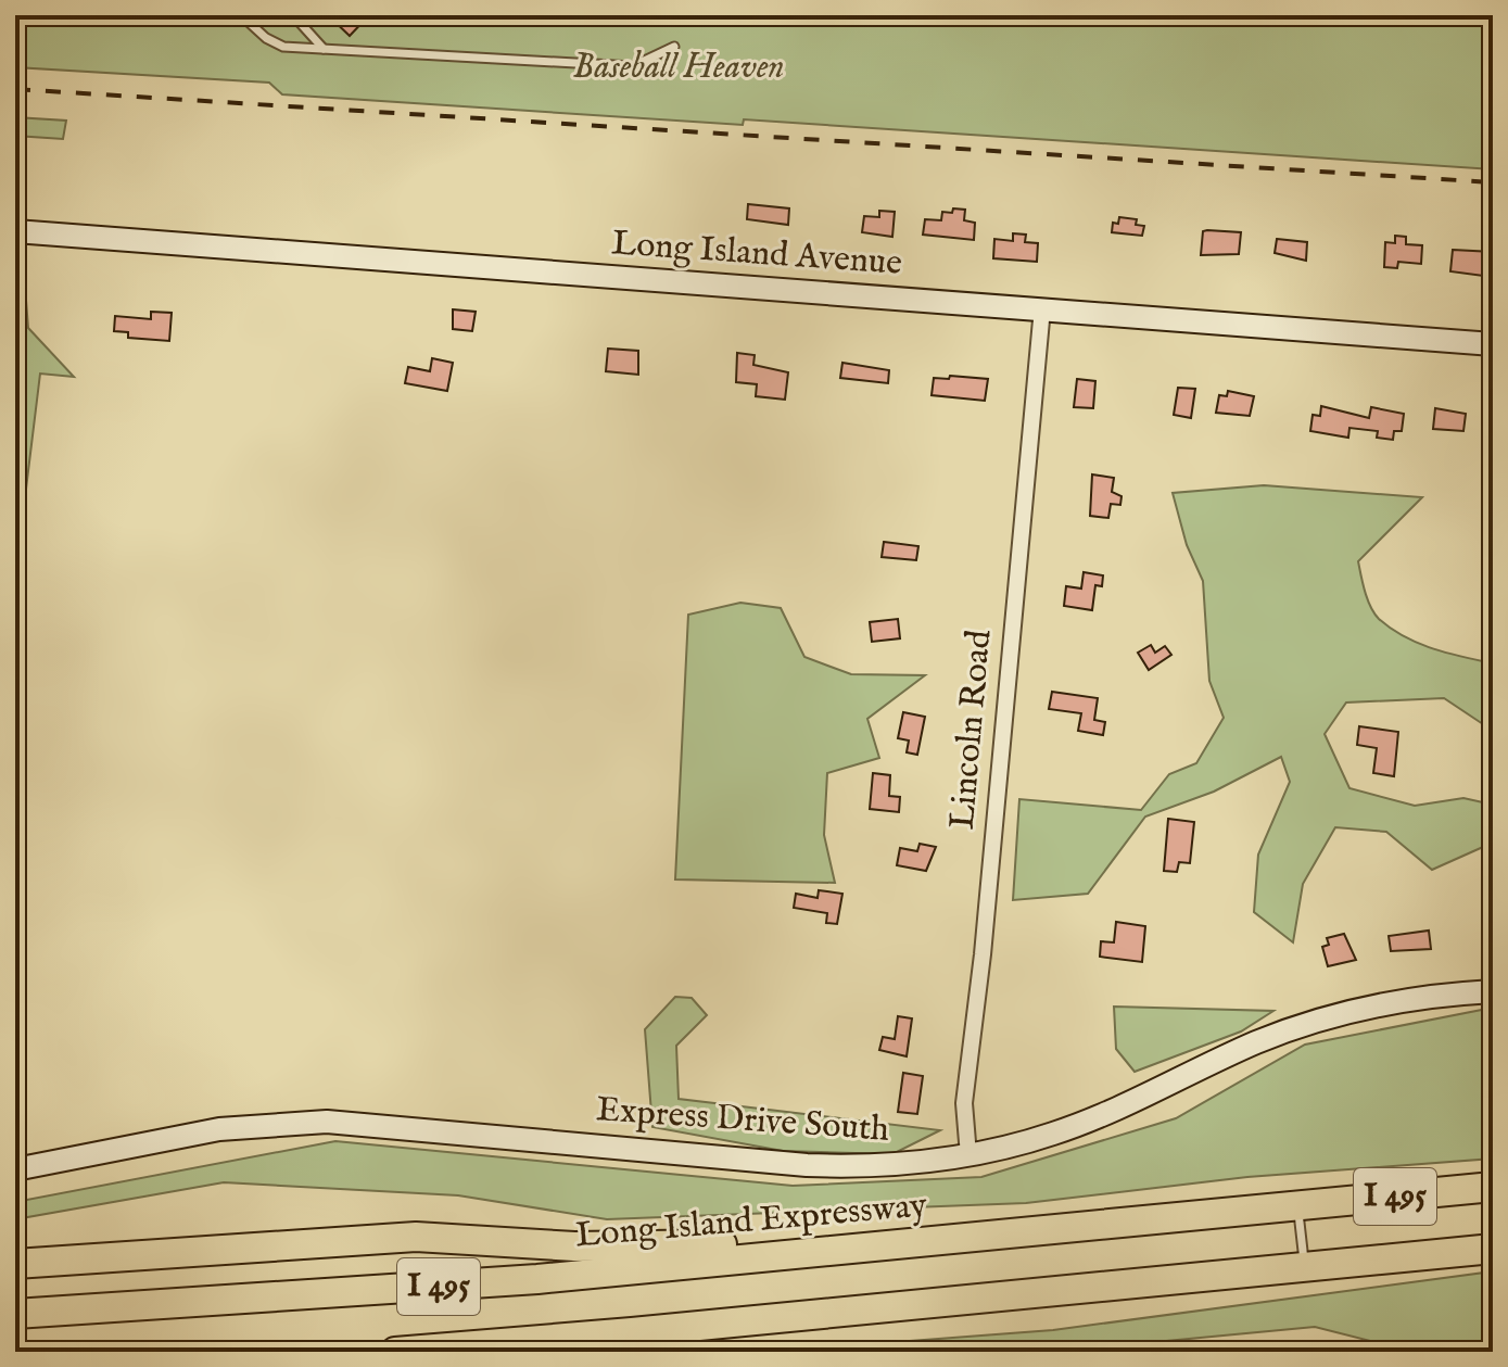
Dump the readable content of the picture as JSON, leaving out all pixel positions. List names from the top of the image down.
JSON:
{
  "streets": {
    "highway": ["I 495", "Long Island Expressway"],
    "main road": ["Long Island Avenue", "Express Drive South"],
    "street": ["Lincoln Road"]
  },
  "crossings": [
    ["Long Island Avenue", "Lincoln Road"],
    ["Lincoln Road", "Express Drive South"]
  ],
  "parks": ["Baseball Heaven"]
}
